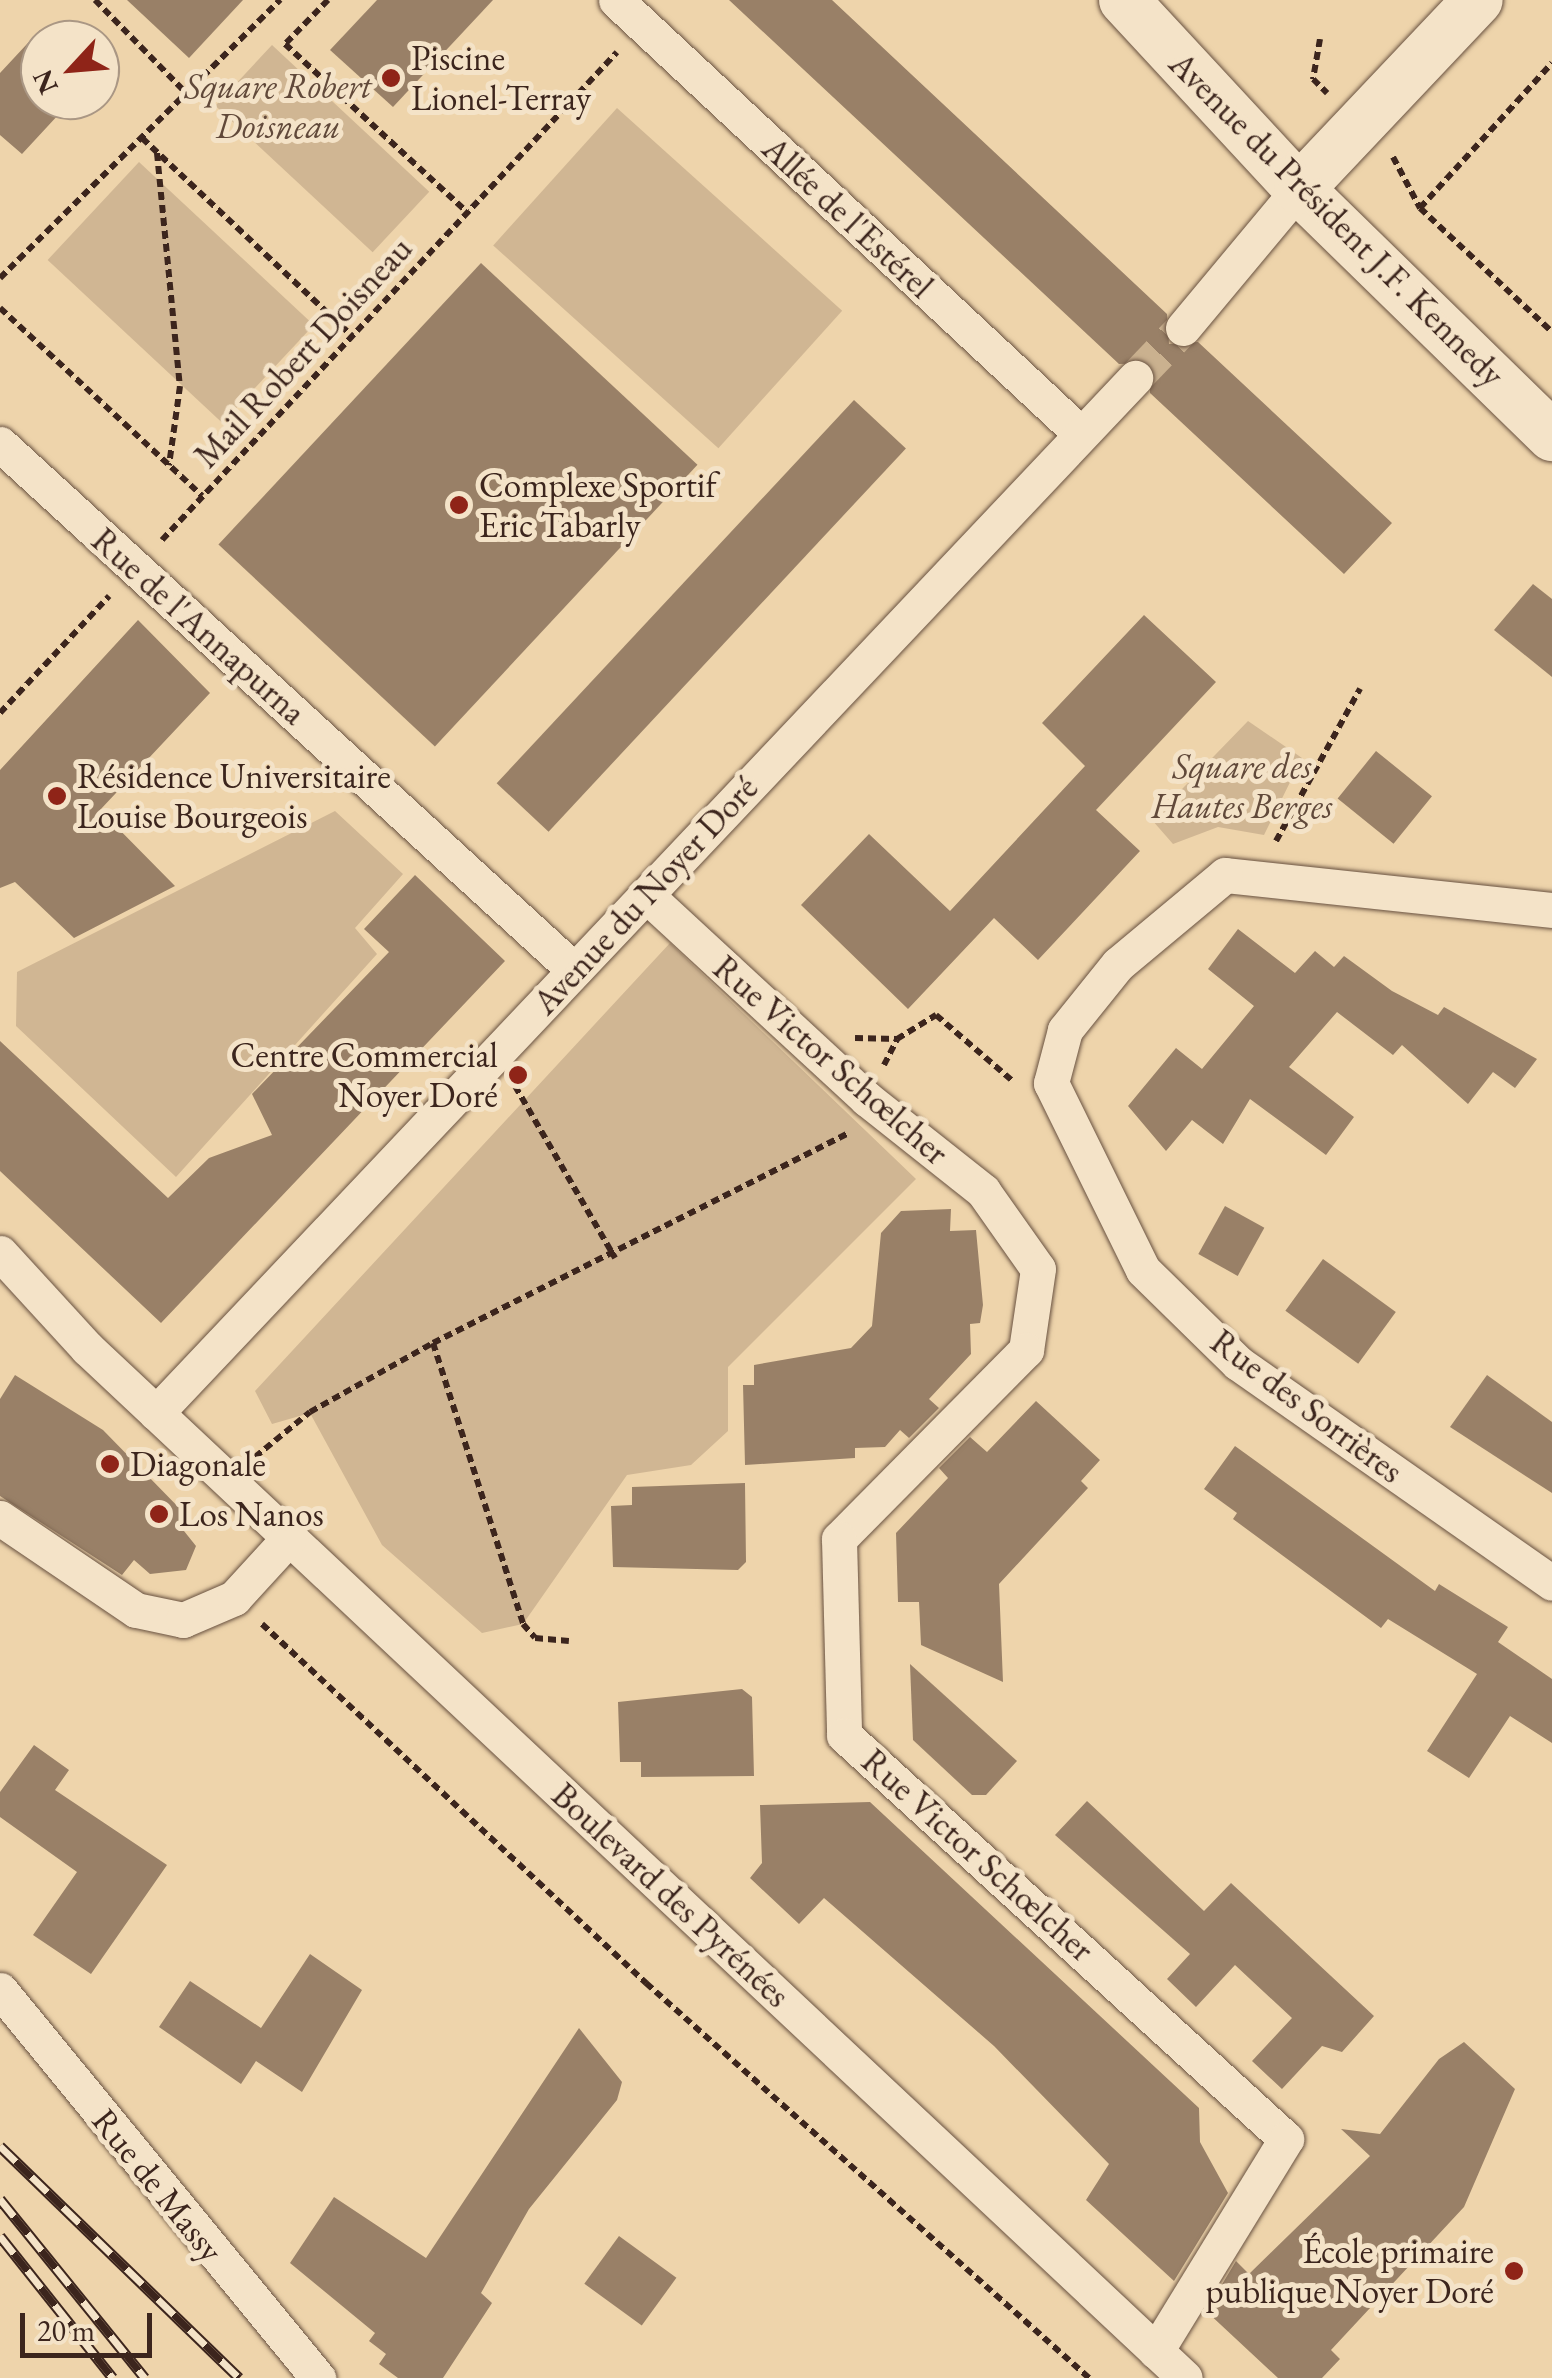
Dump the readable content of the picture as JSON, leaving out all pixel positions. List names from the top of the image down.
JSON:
{
  "streets": {
    "street": [
      "Allée de l'Estérel",
      "Avenue du Président J.F. Kennedy",
      "Rue de l'Annapurna",
      "Avenue du Noyer Doré",
      "Rue Victor Schœlcher",
      "Rue des Sorrières",
      "Boulevard des Pyrénées",
      "Rue de Massy"
    ],
    "path": ["Mail Robert Doisneau"]
  },
  "crossings": [
    ["Allée de l'Estérel", "Mail Robert Doisneau"],
    ["Allée de l'Estérel", "Avenue du Noyer Doré"],
    ["Mail Robert Doisneau", "Rue de l'Annapurna"],
    ["Rue de l'Annapurna", "Avenue du Noyer Doré"],
    ["Avenue du Noyer Doré", "Rue Victor Schœlcher"],
    ["Avenue du Noyer Doré", "Boulevard des Pyrénées"],
    ["Rue Victor Schœlcher", "Boulevard des Pyrénées"]
  ],
  "parks": ["Square Robert Doisneau", "Square des Hautes Berges"],
  "places": [
    "Piscine Lionel-Terray",
    "Complexe Sportif Eric Tabarly",
    "Résidence Universitaire Louise Bourgeois",
    "Centre Commercial Noyer Doré",
    "Diagonale",
    "Los Nanos",
    "École primaire publique Noyer Doré"
  ],
  "scale_bar": "20 m",
  "north": "bottom left"
}
